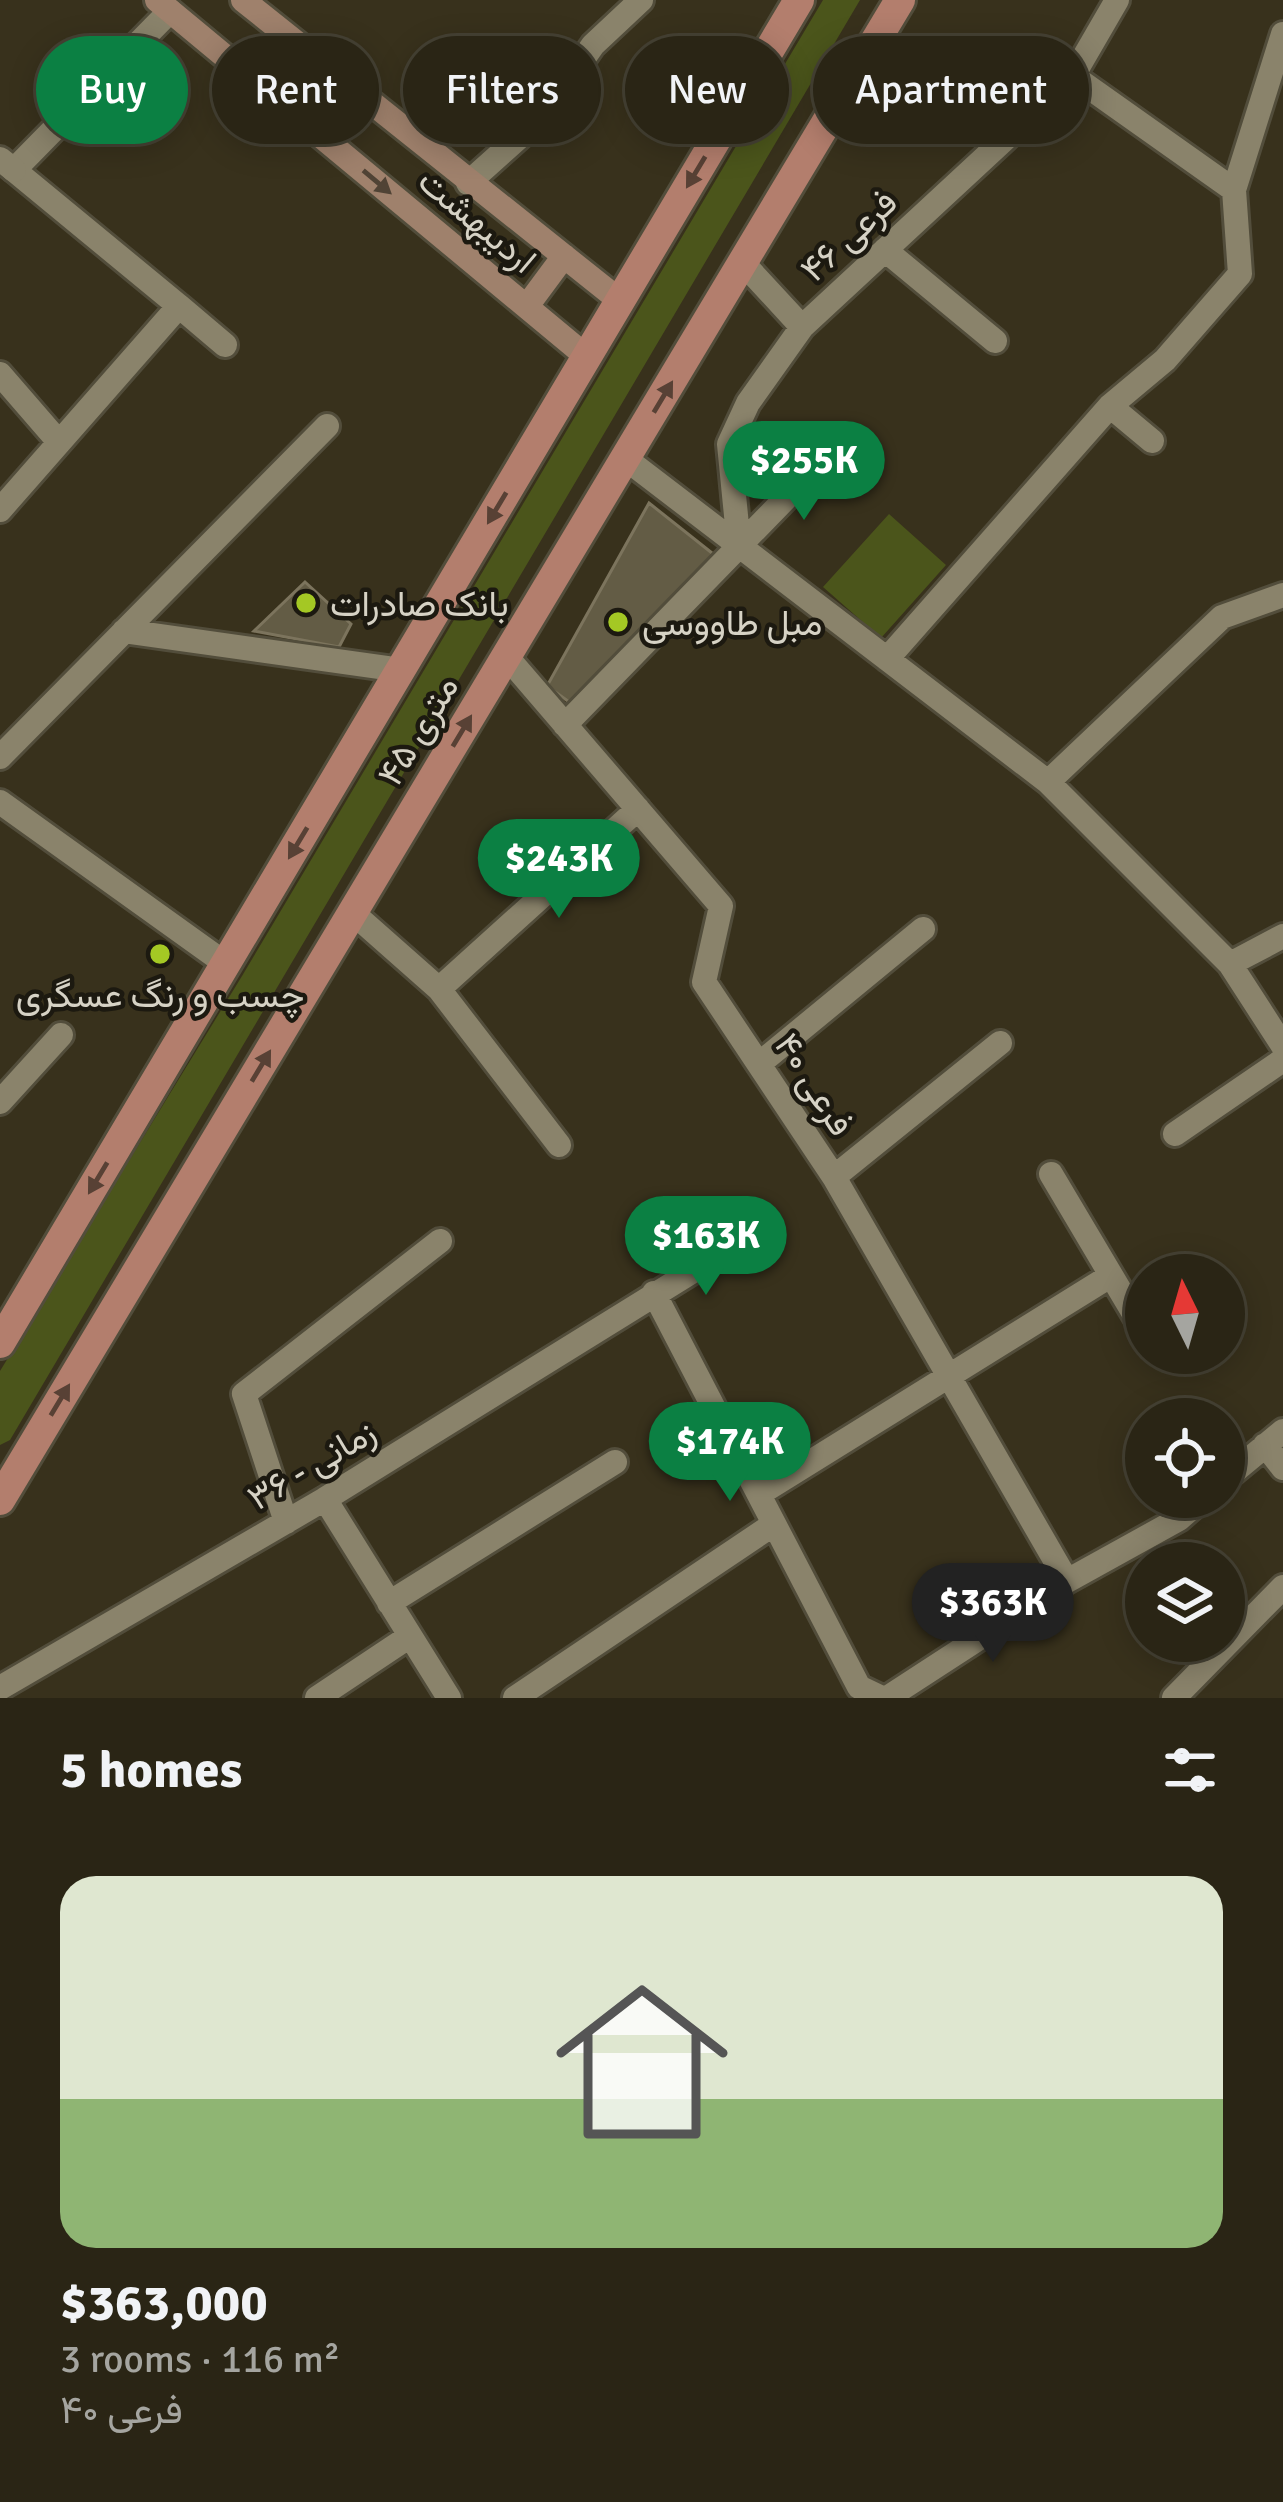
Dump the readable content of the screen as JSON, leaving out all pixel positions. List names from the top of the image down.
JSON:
{
  "streets": {
    "main road": ["اردیبهشت", "۴۵ متری"],
    "street": ["فرعی ۴۶", "فرعی ۴۰", "۳۶ - زمانی"]
  },
  "crossings": [
    ["اردیبهشت", "۴۵ متری"],
    ["فرعی ۴۶", "۴۵ متری"],
    ["۴۵ متری", "فرعی ۴۰"]
  ],
  "places": ["بانک صادرات", "مبل طاووسی", "چسب و رنگ عسگری"],
  "north": "top",
  "page": {
    "chip": [
      "Buy",
      "Rent",
      "Filters",
      "New",
      "Apartment"
    ],
    "price": [
      "$255K",
      "$243K",
      "$163K",
      "$174K",
      "$363K"
    ],
    "heading": "5 homes",
    "list": [
      {
        "name": "$363,000",
        "note": "3 rooms · 116 m² · فرعی ۴۰"
      }
    ]
  }
}
